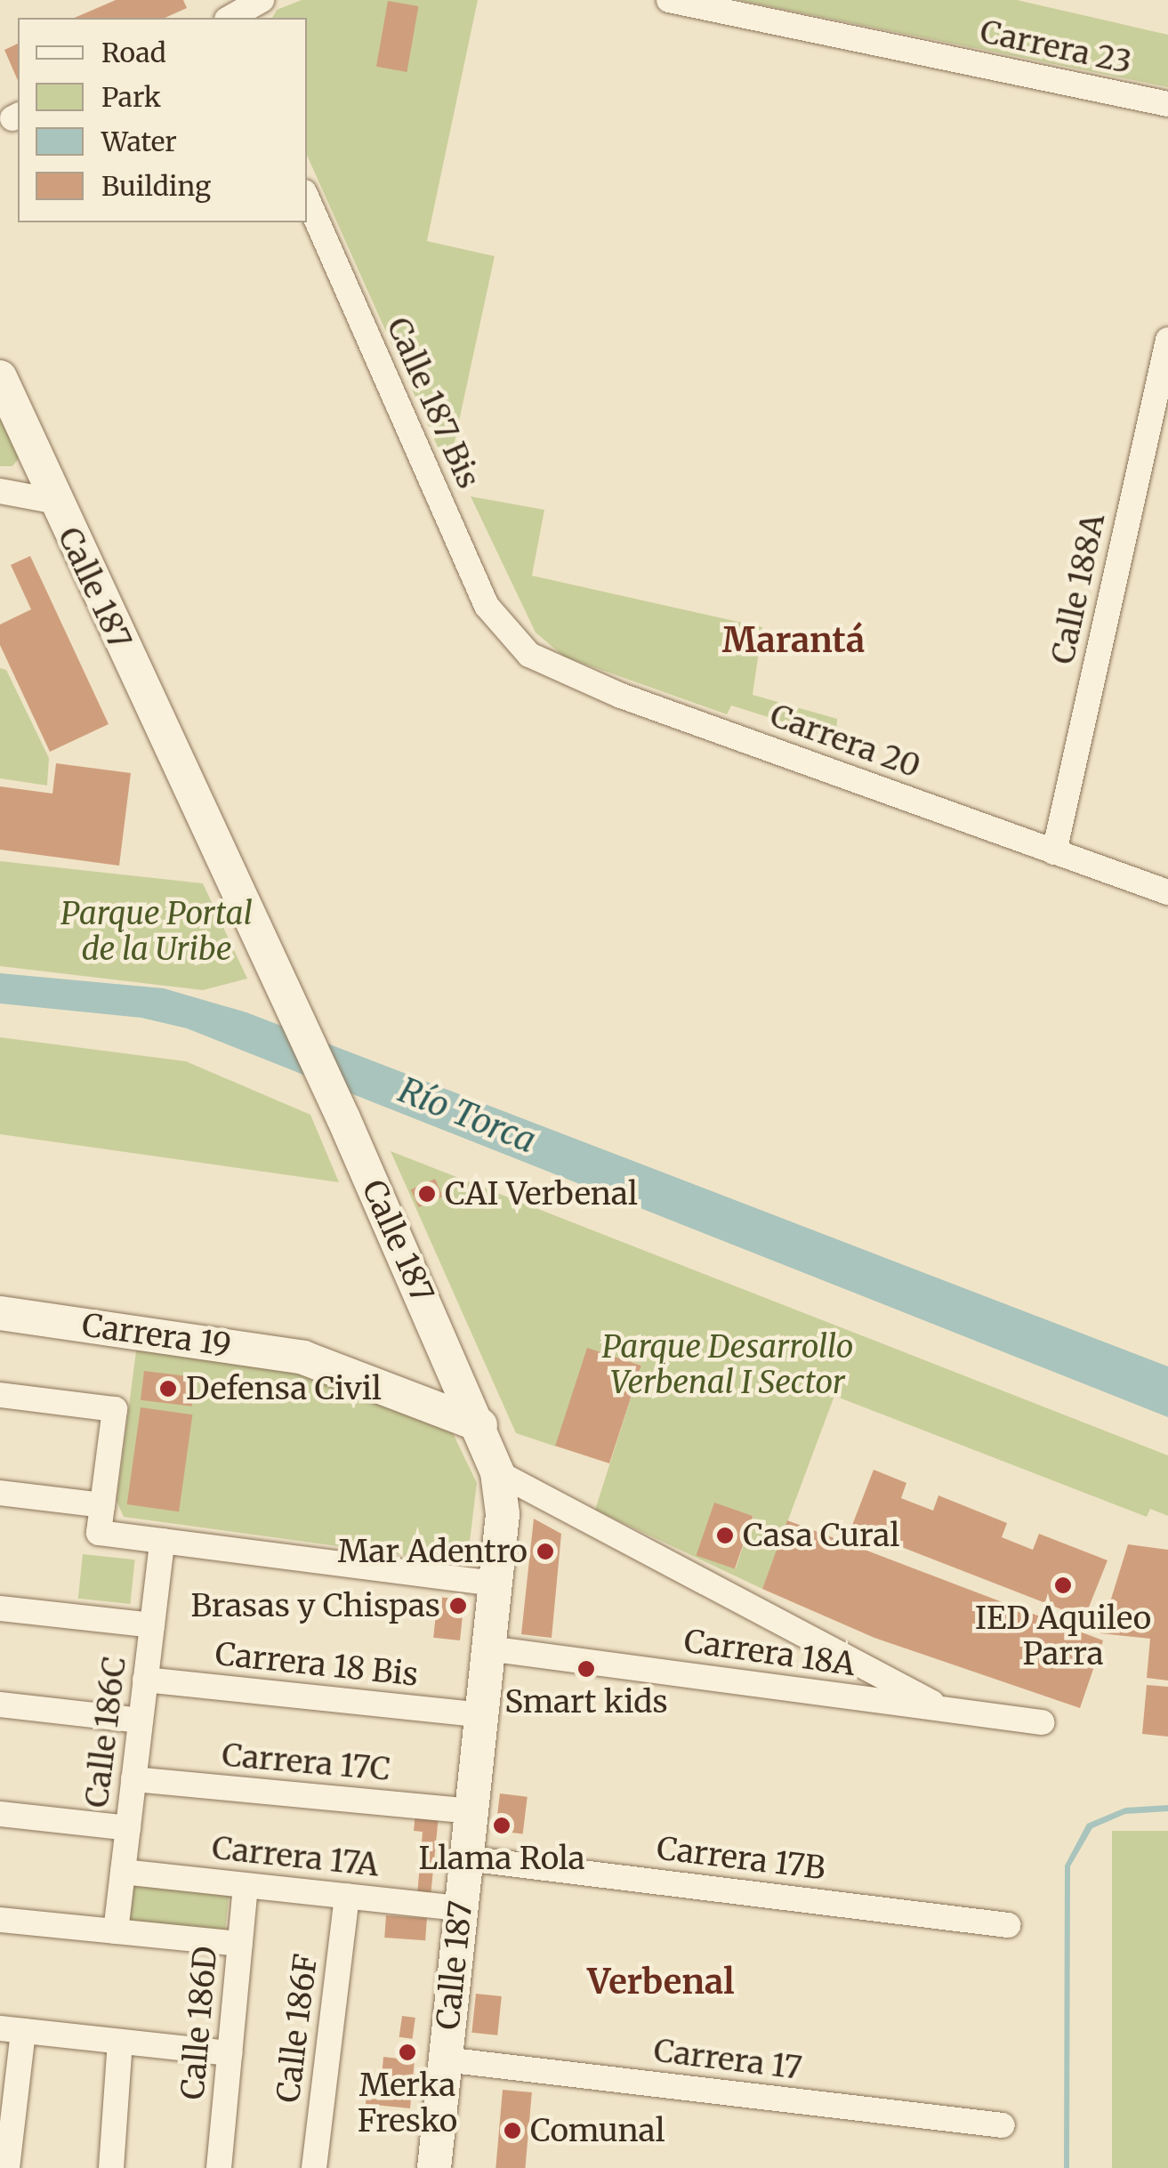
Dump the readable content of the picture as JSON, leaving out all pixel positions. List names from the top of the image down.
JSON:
{
  "streets": {
    "street": [
      "Carrera 23",
      "Calle 187 Bis",
      "Calle 187",
      "Calle 188A",
      "Carrera 20",
      "Carrera 19",
      "Carrera 18A",
      "Carrera 18 Bis",
      "Calle 186C",
      "Carrera 17C",
      "Carrera 17A",
      "Carrera 17B",
      "Calle 186D",
      "Calle 186F",
      "Carrera 17"
    ]
  },
  "crossings": [
    ["Calle 187 Bis", "Carrera 20"],
    ["Calle 187", "Carrera 19"],
    ["Calle 187", "Carrera 18A"],
    ["Calle 187", "Carrera 18 Bis"],
    ["Calle 187", "Carrera 17C"],
    ["Calle 187", "Carrera 17A"],
    ["Calle 187", "Carrera 17B"],
    ["Calle 187", "Carrera 17"],
    ["Calle 188A", "Carrera 20"],
    ["Carrera 18 Bis", "Calle 186C"],
    ["Calle 186C", "Carrera 17C"],
    ["Calle 186C", "Carrera 17A"],
    ["Carrera 17A", "Calle 186D"],
    ["Carrera 17A", "Calle 186F"]
  ],
  "districts": ["Marantá", "Verbenal"],
  "water": ["Río Torca"],
  "parks": ["Parque Portal de la Uribe", "Parque Desarrollo Verbenal I Sector"],
  "places": [
    "CAI Verbenal",
    "Defensa Civil",
    "Casa Cural",
    "Mar Adentro",
    "IED Aquileo Parra",
    "Brasas y Chispas",
    "Smart kids",
    "Llama Rola",
    "Merka Fresko",
    "Comunal"
  ],
  "legend": [
    "Road",
    "Park",
    "Water",
    "Building"
  ]
}
